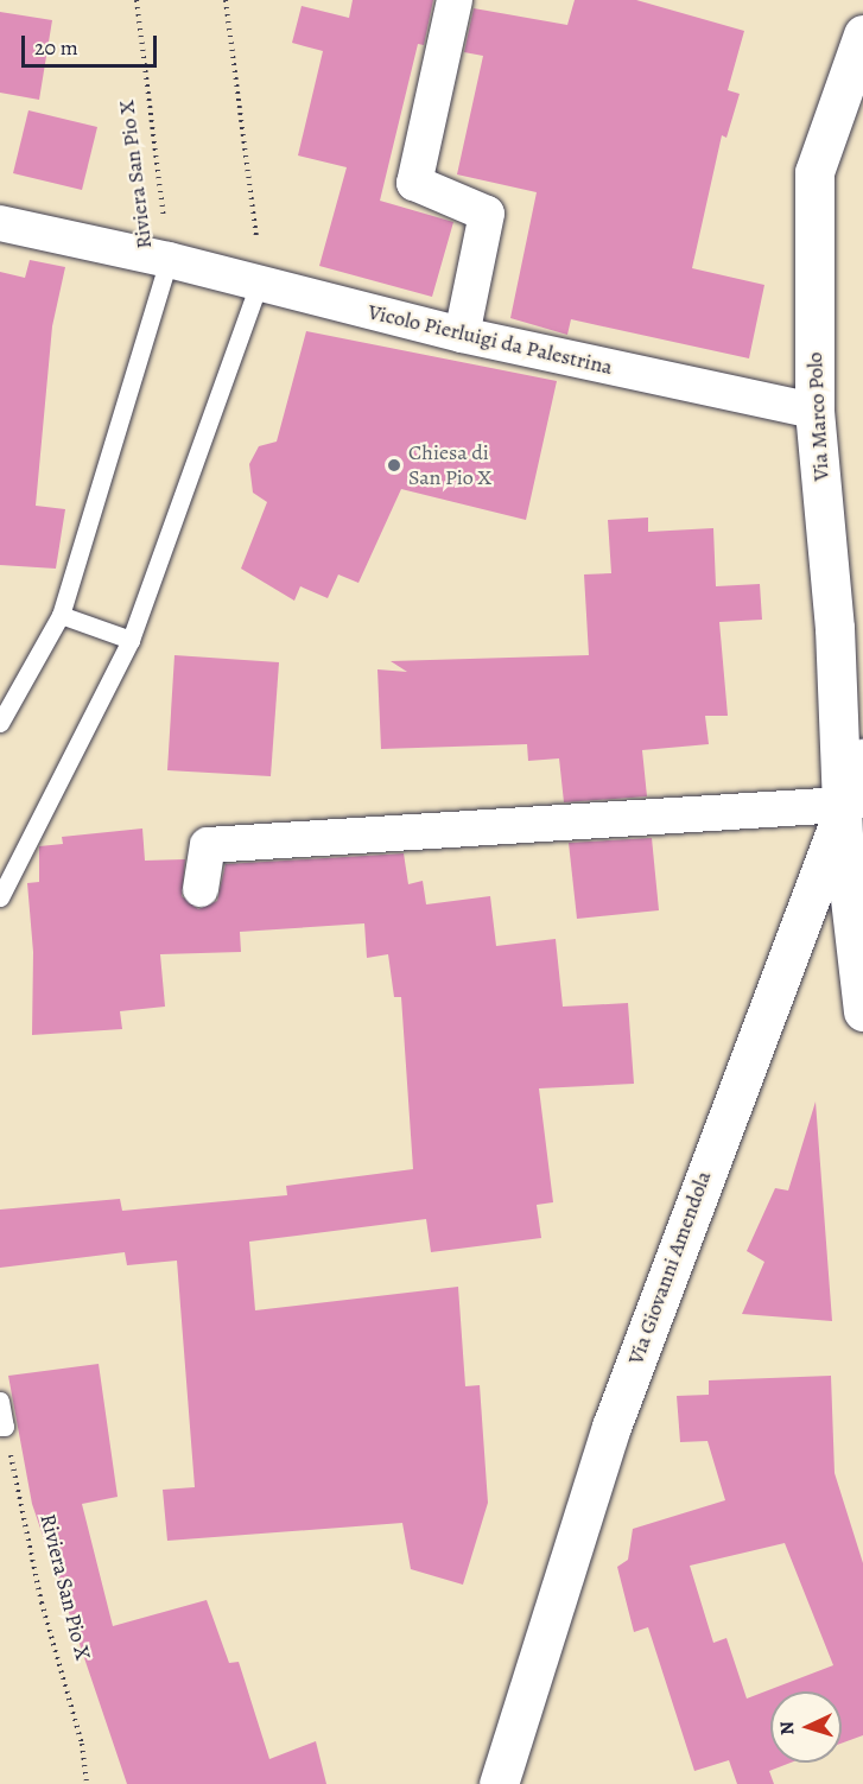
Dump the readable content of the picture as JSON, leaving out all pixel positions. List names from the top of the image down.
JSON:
{
  "streets": {
    "main road": ["Via Marco Polo", "Via Giovanni Amendola"],
    "street": ["Vicolo Pierluigi da Palestrina"],
    "path": ["Riviera San Pio X"]
  },
  "crossings": [
    ["Riviera San Pio X", "Vicolo Pierluigi da Palestrina"],
    ["Vicolo Pierluigi da Palestrina", "Via Marco Polo"],
    ["Via Marco Polo", "Via Giovanni Amendola"]
  ],
  "places": ["Chiesa di San Pio X"],
  "scale_bar": "20 m",
  "north": "left"
}
